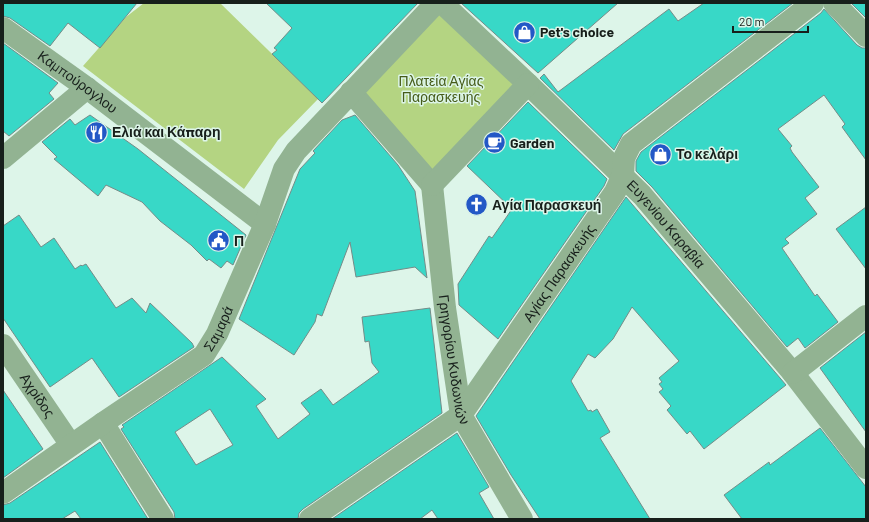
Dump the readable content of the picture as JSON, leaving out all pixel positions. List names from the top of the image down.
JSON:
{
  "streets": {
    "street": [
      "Καμπούρογλου",
      "Ευγενίου Καραβία",
      "Αγίας Παρασκευής",
      "Σαμαρά",
      "Γρηγορίου Κυδωνιών",
      "Αχρίδος"
    ]
  },
  "crossings": [
    ["Καμπούρογλου", "Σαμαρά"],
    ["Ευγενίου Καραβία", "Αγίας Παρασκευής"],
    ["Αγίας Παρασκευής", "Γρηγορίου Κυδωνιών"],
    ["Σαμαρά", "Αχρίδος"]
  ],
  "parks": ["Πλατεία Αγίας Παρασκευής"],
  "places": {
    "shop": ["Pet's choice", "Το κελάρι"],
    "restaurant": ["Ελιά και Κάπαρη"],
    "cafe": ["Garden"],
    "church": ["Αγία Παρασκευή"],
    "public building": ["Π"]
  },
  "scale_bar": "20 m"
}
